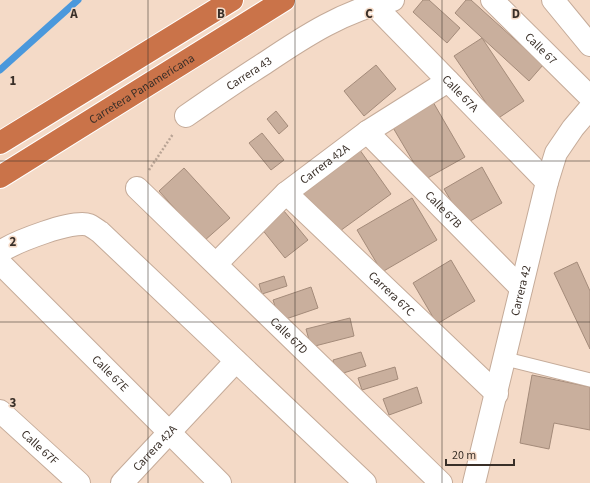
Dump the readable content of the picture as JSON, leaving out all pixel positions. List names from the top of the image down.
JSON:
{
  "streets": {
    "highway": ["Carretera Panamericana"],
    "street": [
      "Calle 67",
      "Carrera 43",
      "Calle 67A",
      "Carrera 42A",
      "Calle 67B",
      "Carrera 42",
      "Carrera 67C",
      "Calle 67D",
      "Calle 67E",
      "Calle 67F"
    ]
  },
  "crossings": [
    ["Carrera 43", "Calle 67A"],
    ["Calle 67A", "Carrera 42A"],
    ["Calle 67A", "Carrera 42"],
    ["Carrera 42A", "Calle 67B"],
    ["Carrera 42A", "Carrera 67C"],
    ["Carrera 42A", "Calle 67D"],
    ["Carrera 42A", "Calle 67E"],
    ["Calle 67B", "Carrera 42"],
    ["Carrera 42", "Carrera 67C"]
  ],
  "scale_bar": "20 m",
  "grid": {
    "columns": [
      "A",
      "B",
      "C",
      "D"
    ],
    "rows": ["1", "2", "3"]
  }
}
